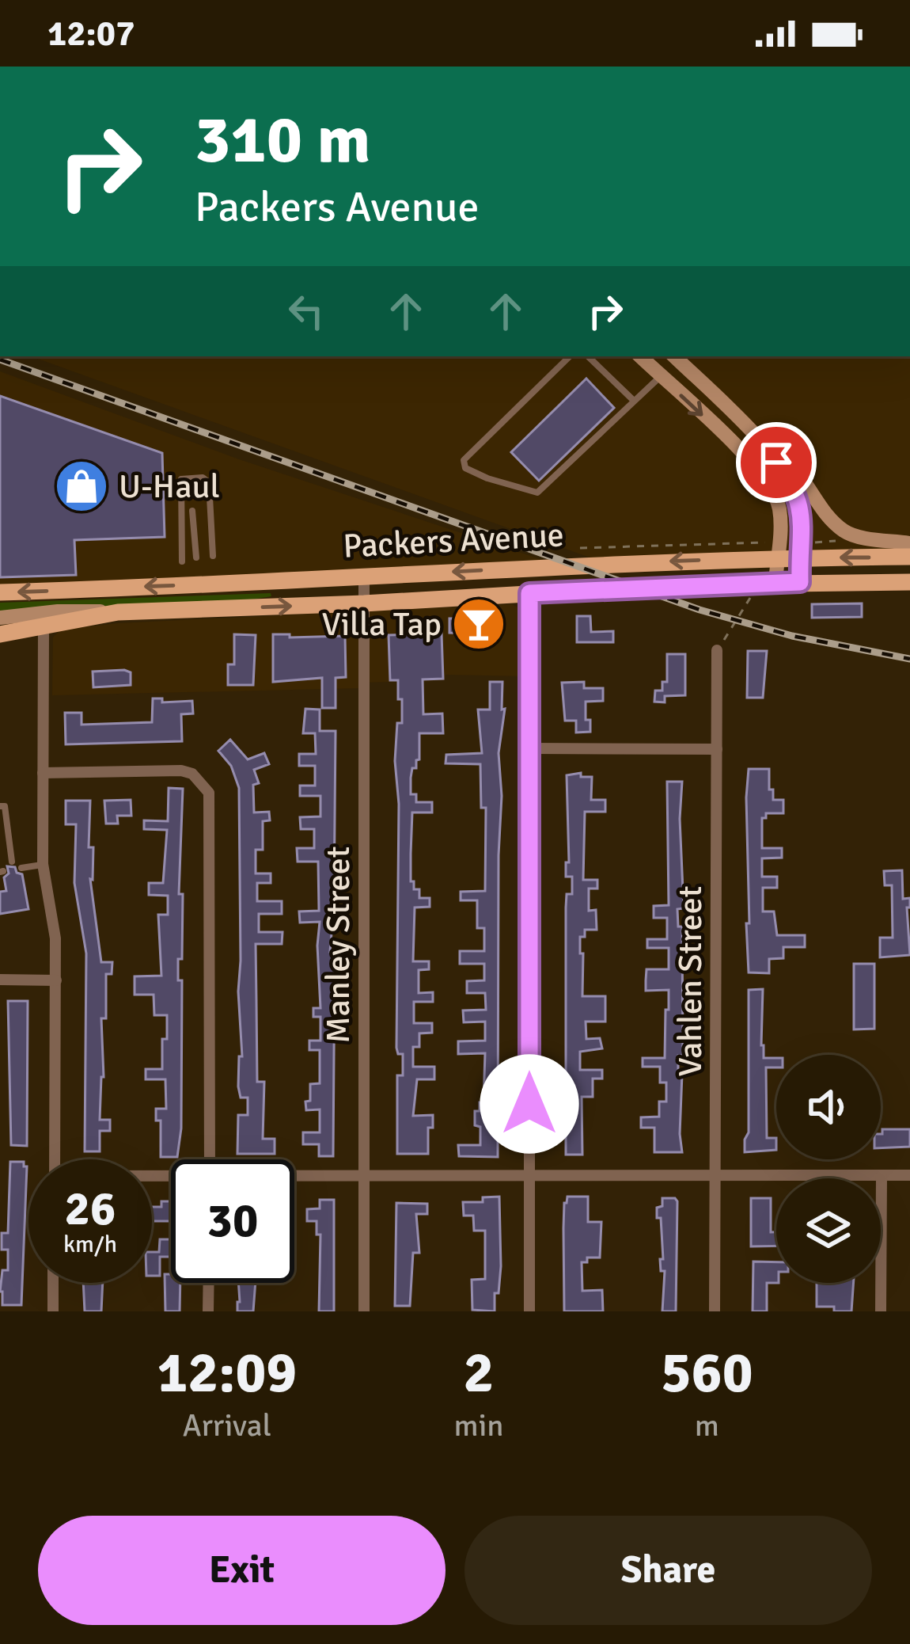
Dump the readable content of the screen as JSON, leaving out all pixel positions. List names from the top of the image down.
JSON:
{
  "streets": {
    "main road": ["Packers Avenue"],
    "street": ["Manley Street", "Vahlen Street"]
  },
  "crossings": [
    ["Packers Avenue", "Manley Street"]
  ],
  "places": {
    "shop": ["U-Haul"],
    "bar": ["Villa Tap"]
  },
  "page": {
    "status": "12:07",
    "turn": ["310 m", "Packers Avenue"],
    "speed": "26 km/h",
    "limit": "30",
    "eta": [
      "12:09",
      "Arrival",
      "2",
      "min",
      "560",
      "m"
    ],
    "buttons": ["Exit", "Share"]
  }
}
